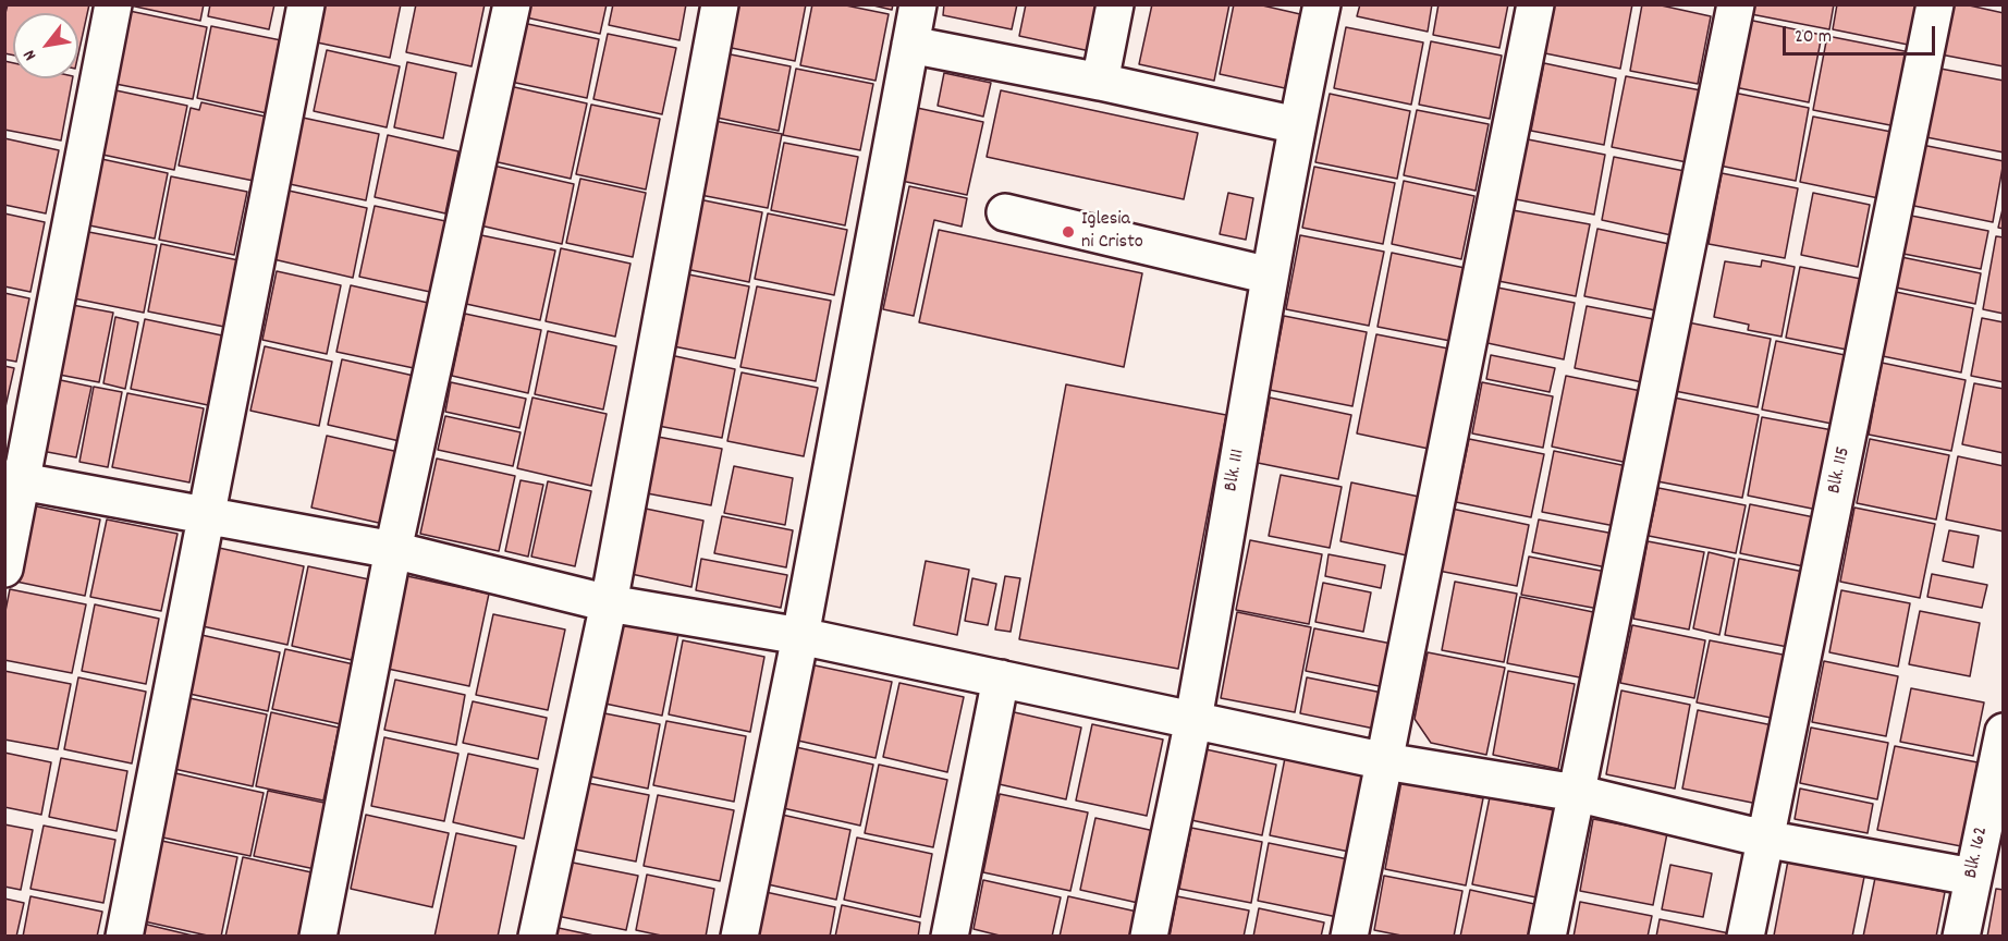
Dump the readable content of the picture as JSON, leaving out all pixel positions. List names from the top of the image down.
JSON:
{
  "streets": {
    "street": ["Blk. 111", "Blk. 115", "Blk. 162"]
  },
  "places": ["Iglesia ni Cristo"],
  "scale_bar": "20 m",
  "north": "bottom left"
}
